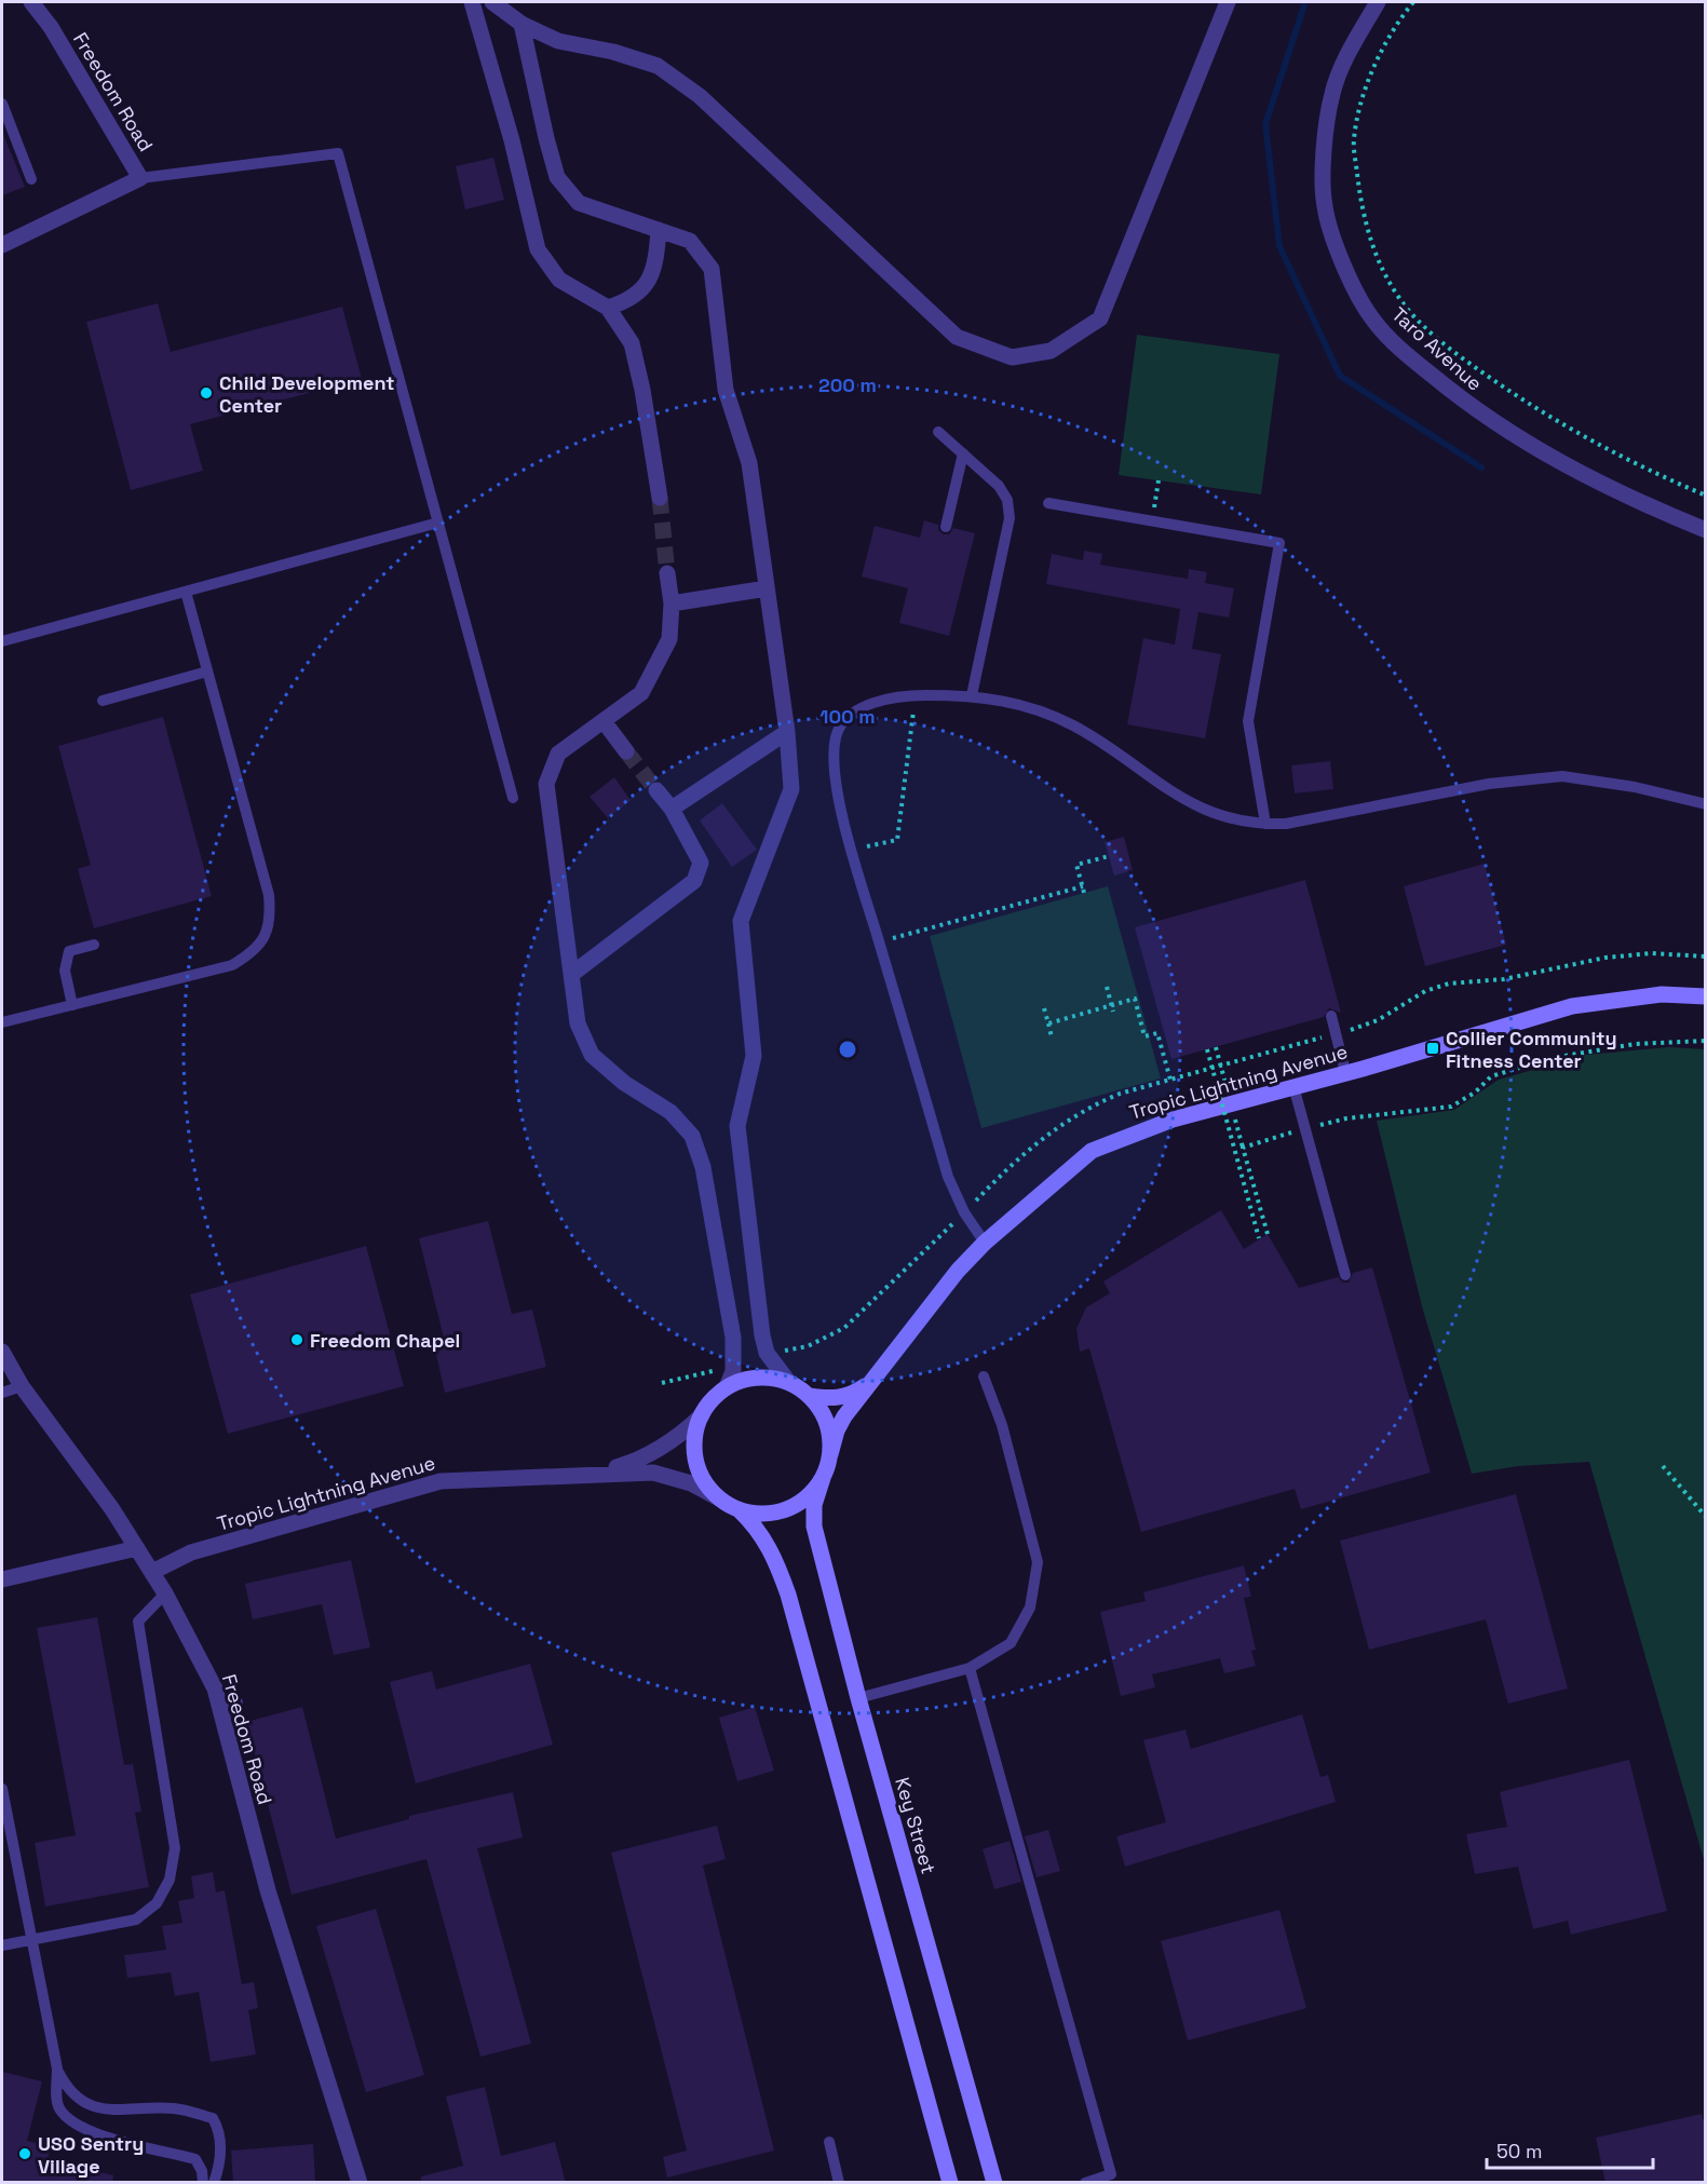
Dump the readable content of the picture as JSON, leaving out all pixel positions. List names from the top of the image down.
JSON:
{
  "streets": {
    "main road": ["Tropic Lightning Avenue", "Key Street"],
    "street": ["Freedom Road", "Taro Avenue"]
  },
  "crossings": [
    ["Freedom Road", "Tropic Lightning Avenue"],
    ["Tropic Lightning Avenue", "Key Street"]
  ],
  "places": {
    "other": ["Child Development Center", "Freedom Chapel", "USO Sentry Village"],
    "transit": ["Collier Community Fitness Center"]
  },
  "scale_bar": "50 m",
  "rings": ["200 m", "100 m"]
}
